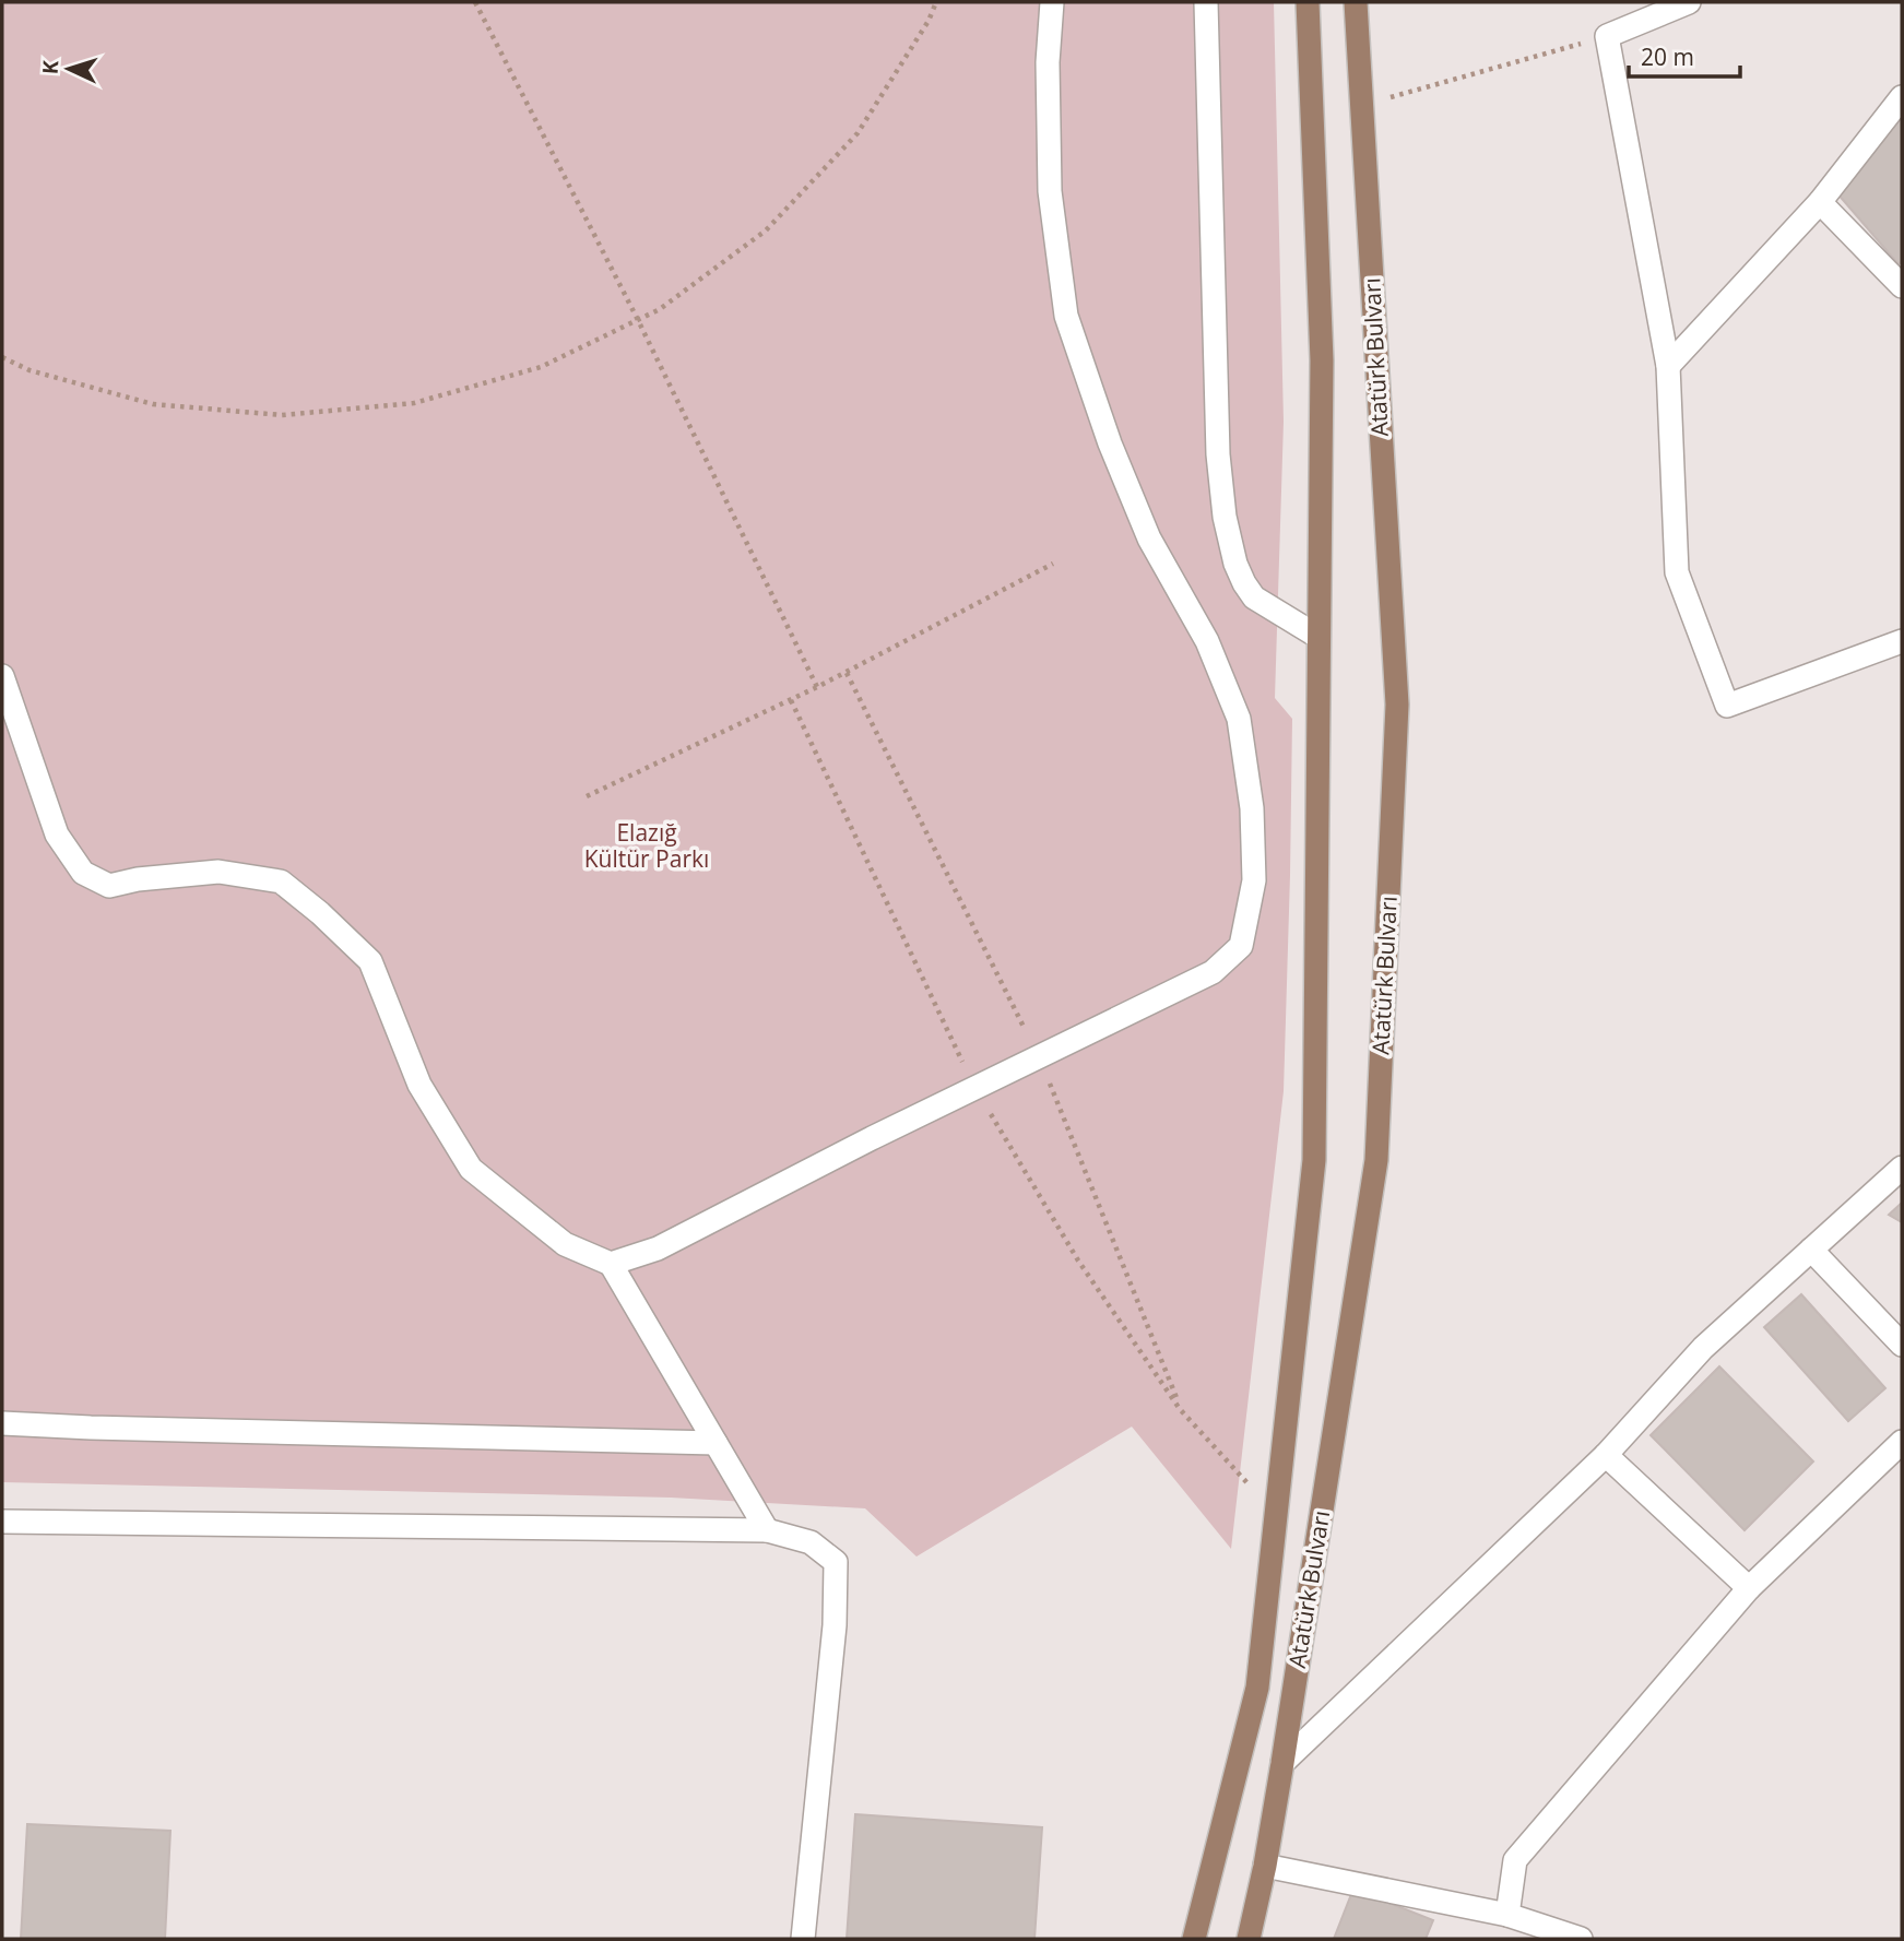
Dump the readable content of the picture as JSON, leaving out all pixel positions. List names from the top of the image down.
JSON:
{
  "streets": {
    "main road": ["Atatürk Bulvarı"]
  },
  "parks": ["Elazığ Kültür Parkı"],
  "scale_bar": "20 m",
  "north": "left"
}
